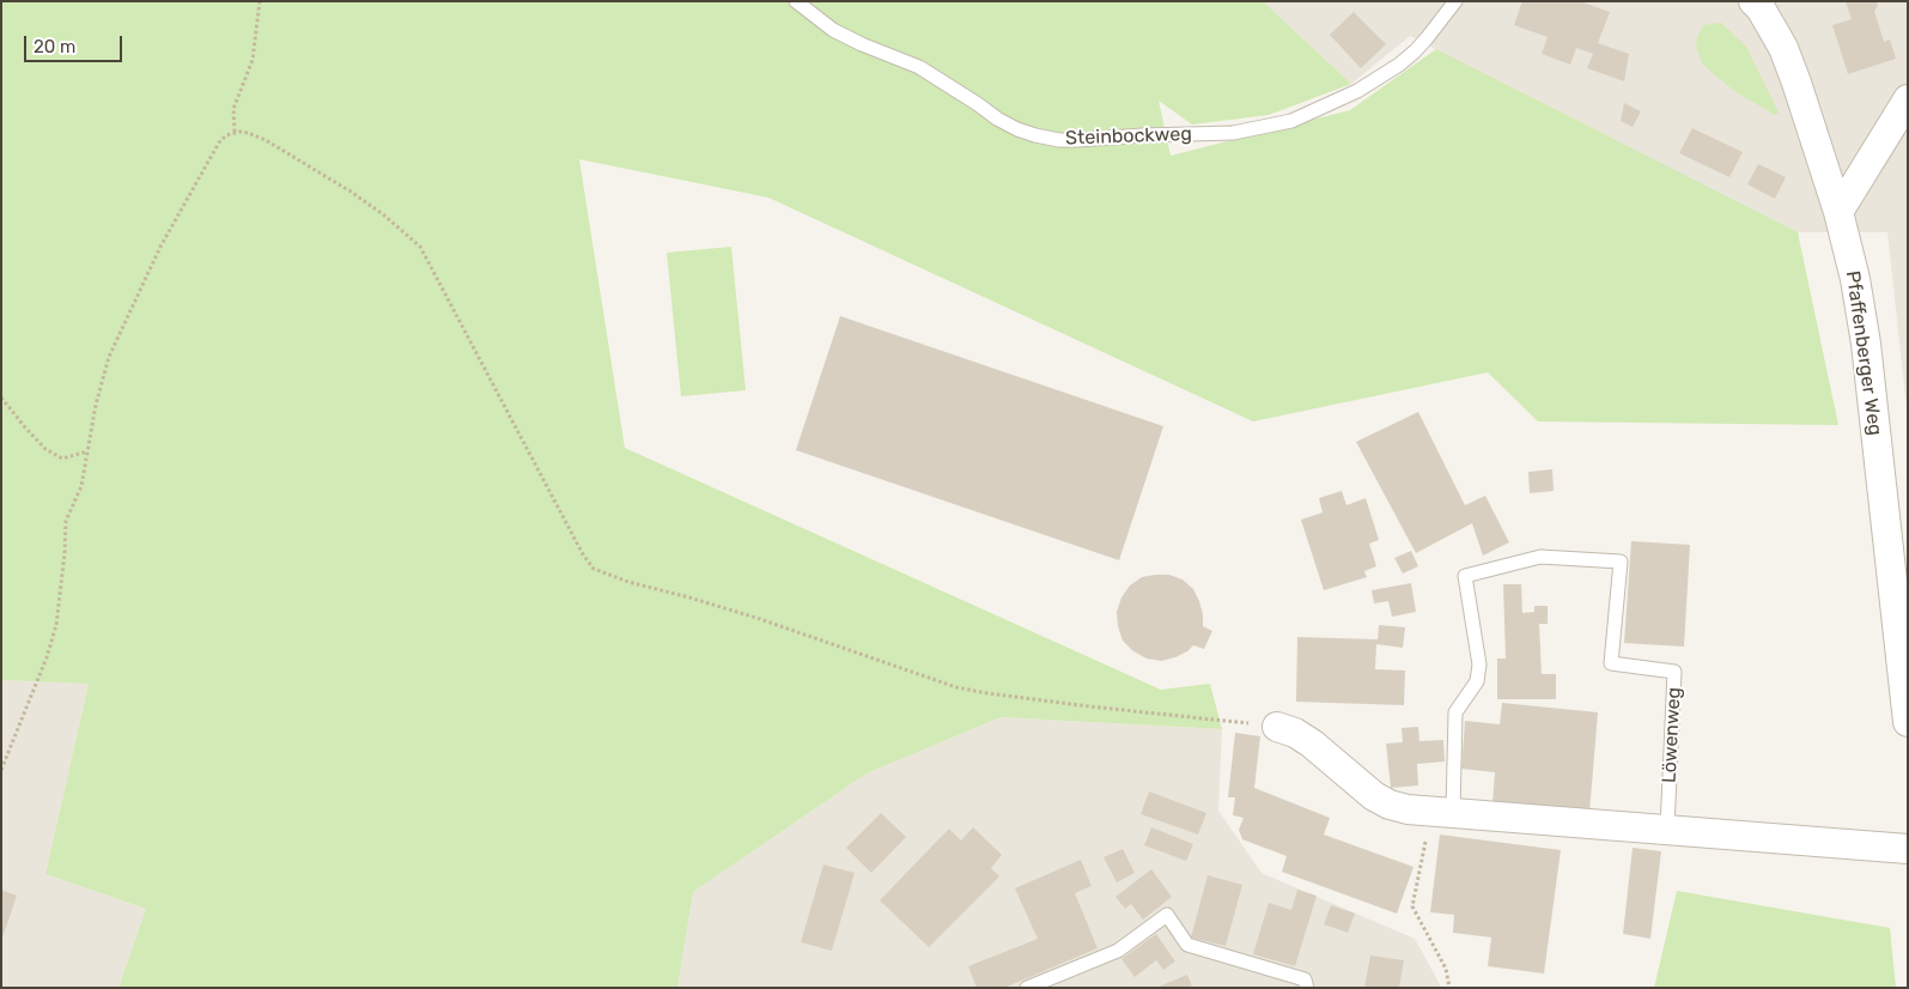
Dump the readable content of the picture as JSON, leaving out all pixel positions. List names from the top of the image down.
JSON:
{
  "streets": {
    "street": ["Pfaffenberger Weg"],
    "lane": ["Steinbockweg", "Löwenweg"]
  },
  "scale_bar": "20 m"
}
